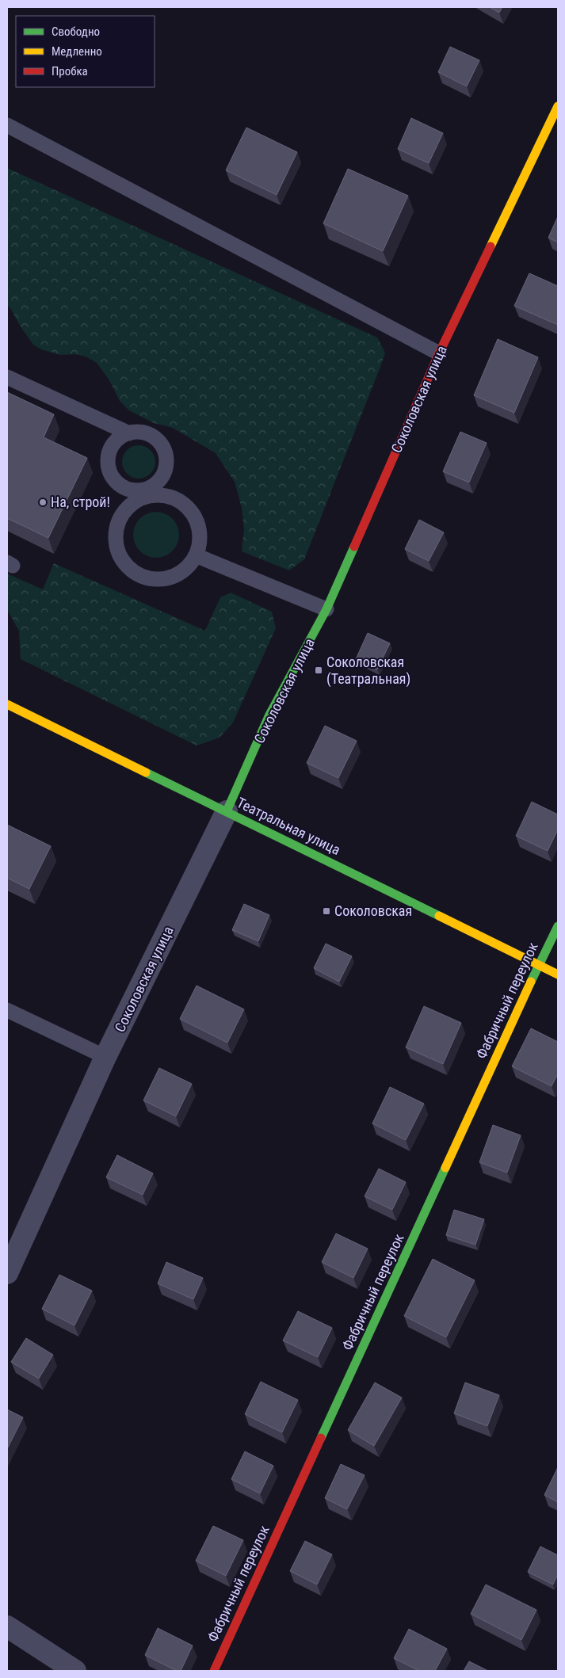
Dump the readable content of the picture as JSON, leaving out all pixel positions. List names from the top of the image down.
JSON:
{
  "streets": {
    "street": ["Соколовская улица", "Театральная улица", "Фабричный переулок"]
  },
  "crossings": [
    ["Соколовская улица", "Театральная улица"],
    ["Театральная улица", "Фабричный переулок"]
  ],
  "places": {
    "other": ["На, строй!"],
    "transit": ["Соколовская (Театральная)", "Соколовская"]
  },
  "legend": ["Свободно", "Медленно", "Пробка"]
}
